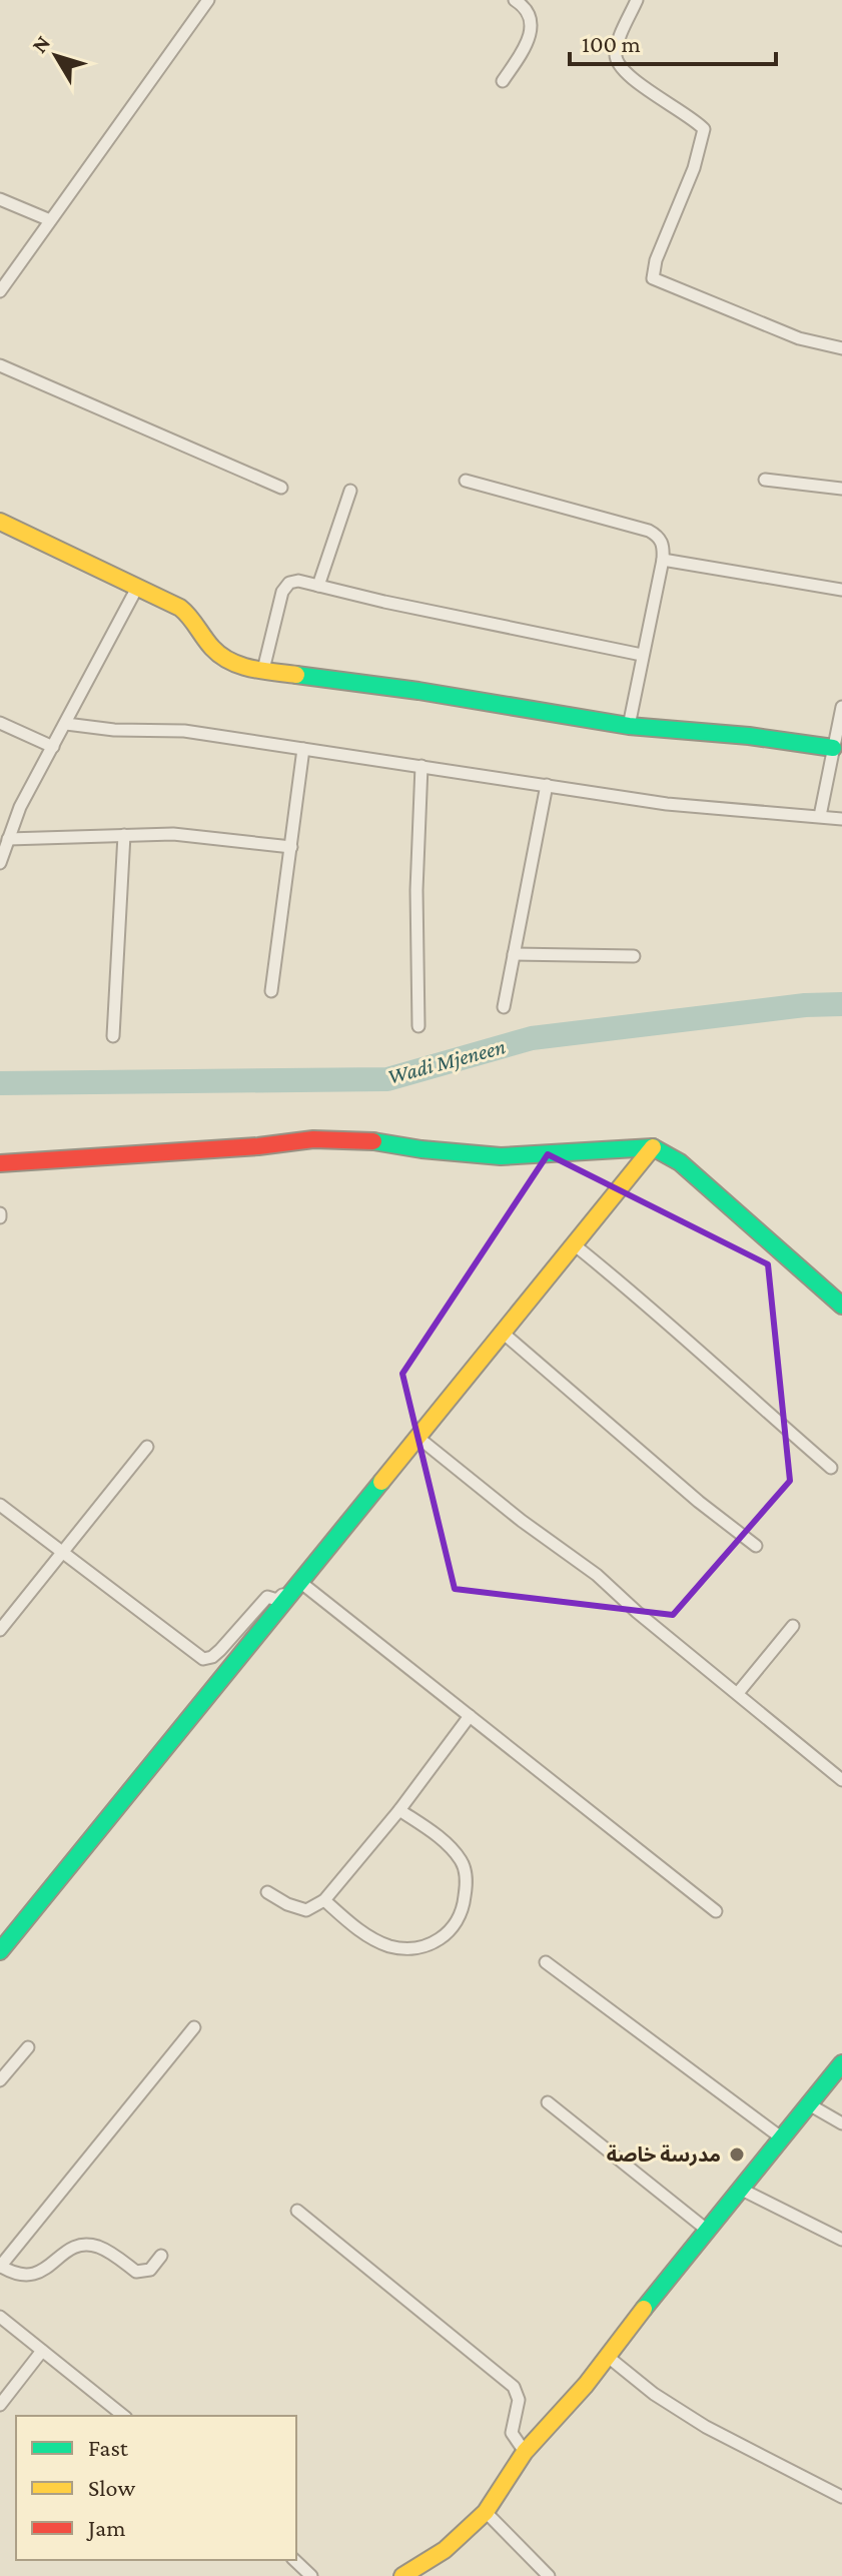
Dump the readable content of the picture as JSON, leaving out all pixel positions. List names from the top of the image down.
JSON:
{
  "water": ["Wadi Mjeneen"],
  "places": ["مدرسة خاصة"],
  "legend": ["Fast", "Slow", "Jam"],
  "scale_bar": "100 m",
  "north": "top left"
}
